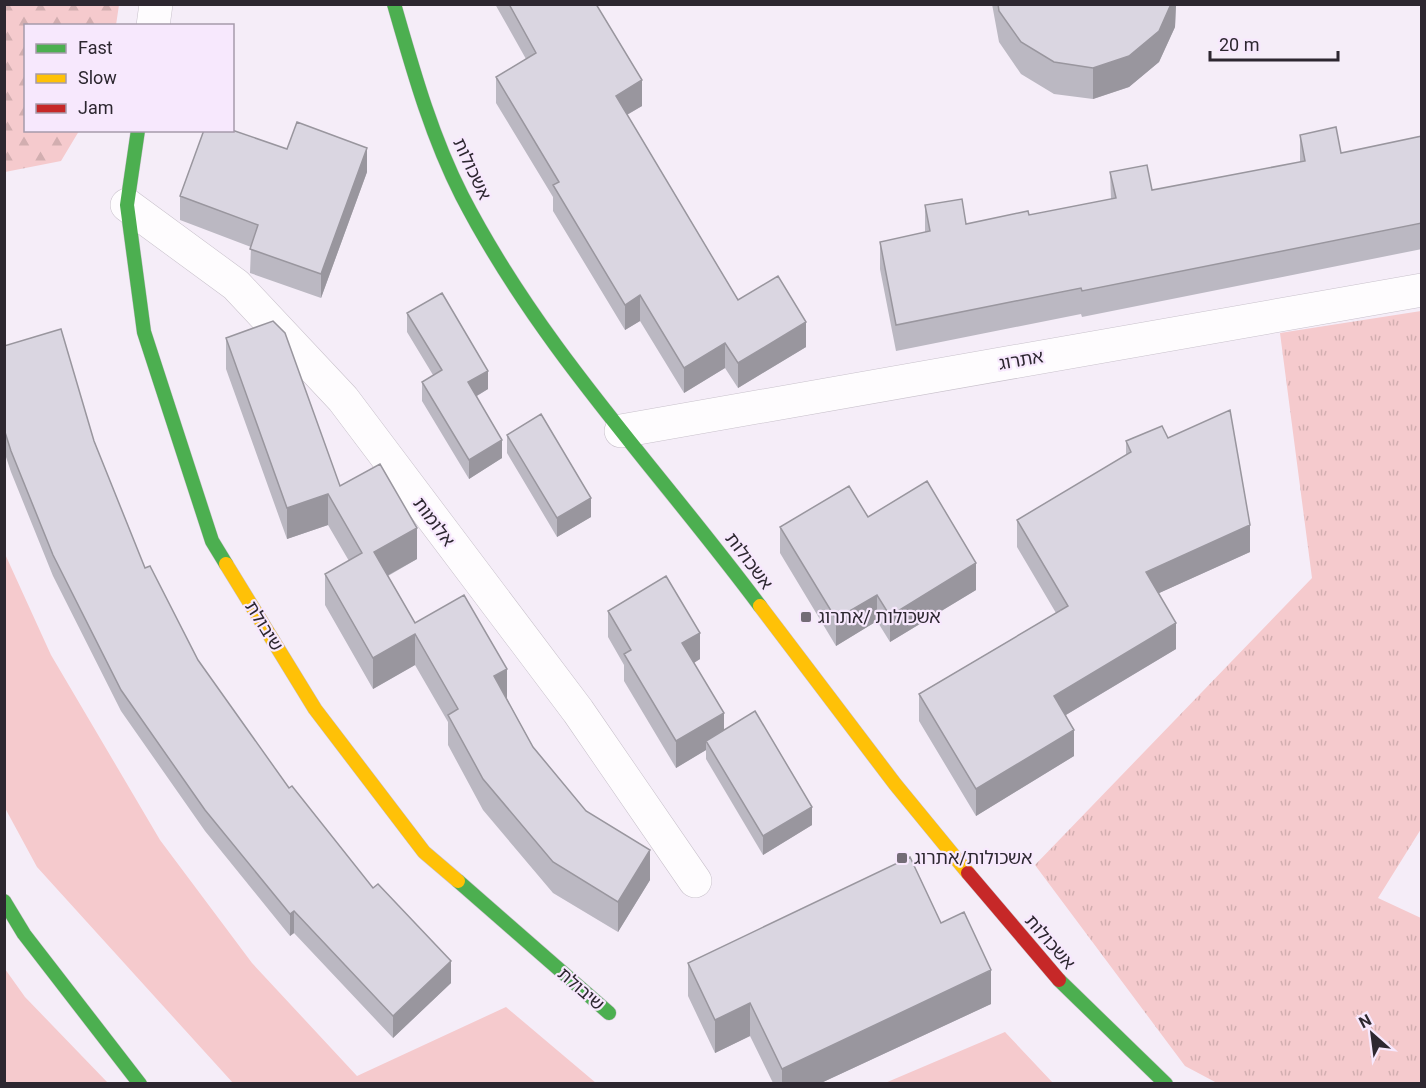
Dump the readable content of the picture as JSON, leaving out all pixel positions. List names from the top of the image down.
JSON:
{
  "streets": {
    "street": [
      "אשכולות",
      "אתרוג",
      "אלומות",
      "שיבולת"
    ]
  },
  "crossings": [
    ["אשכולות", "אתרוג"],
    ["אלומות", "שיבולת"]
  ],
  "places": {
    "transit": ["אשכולות /אתרוג", "אשכולות/אתרוג"]
  },
  "legend": ["Fast", "Slow", "Jam"],
  "scale_bar": "20 m",
  "north": "top left"
}
